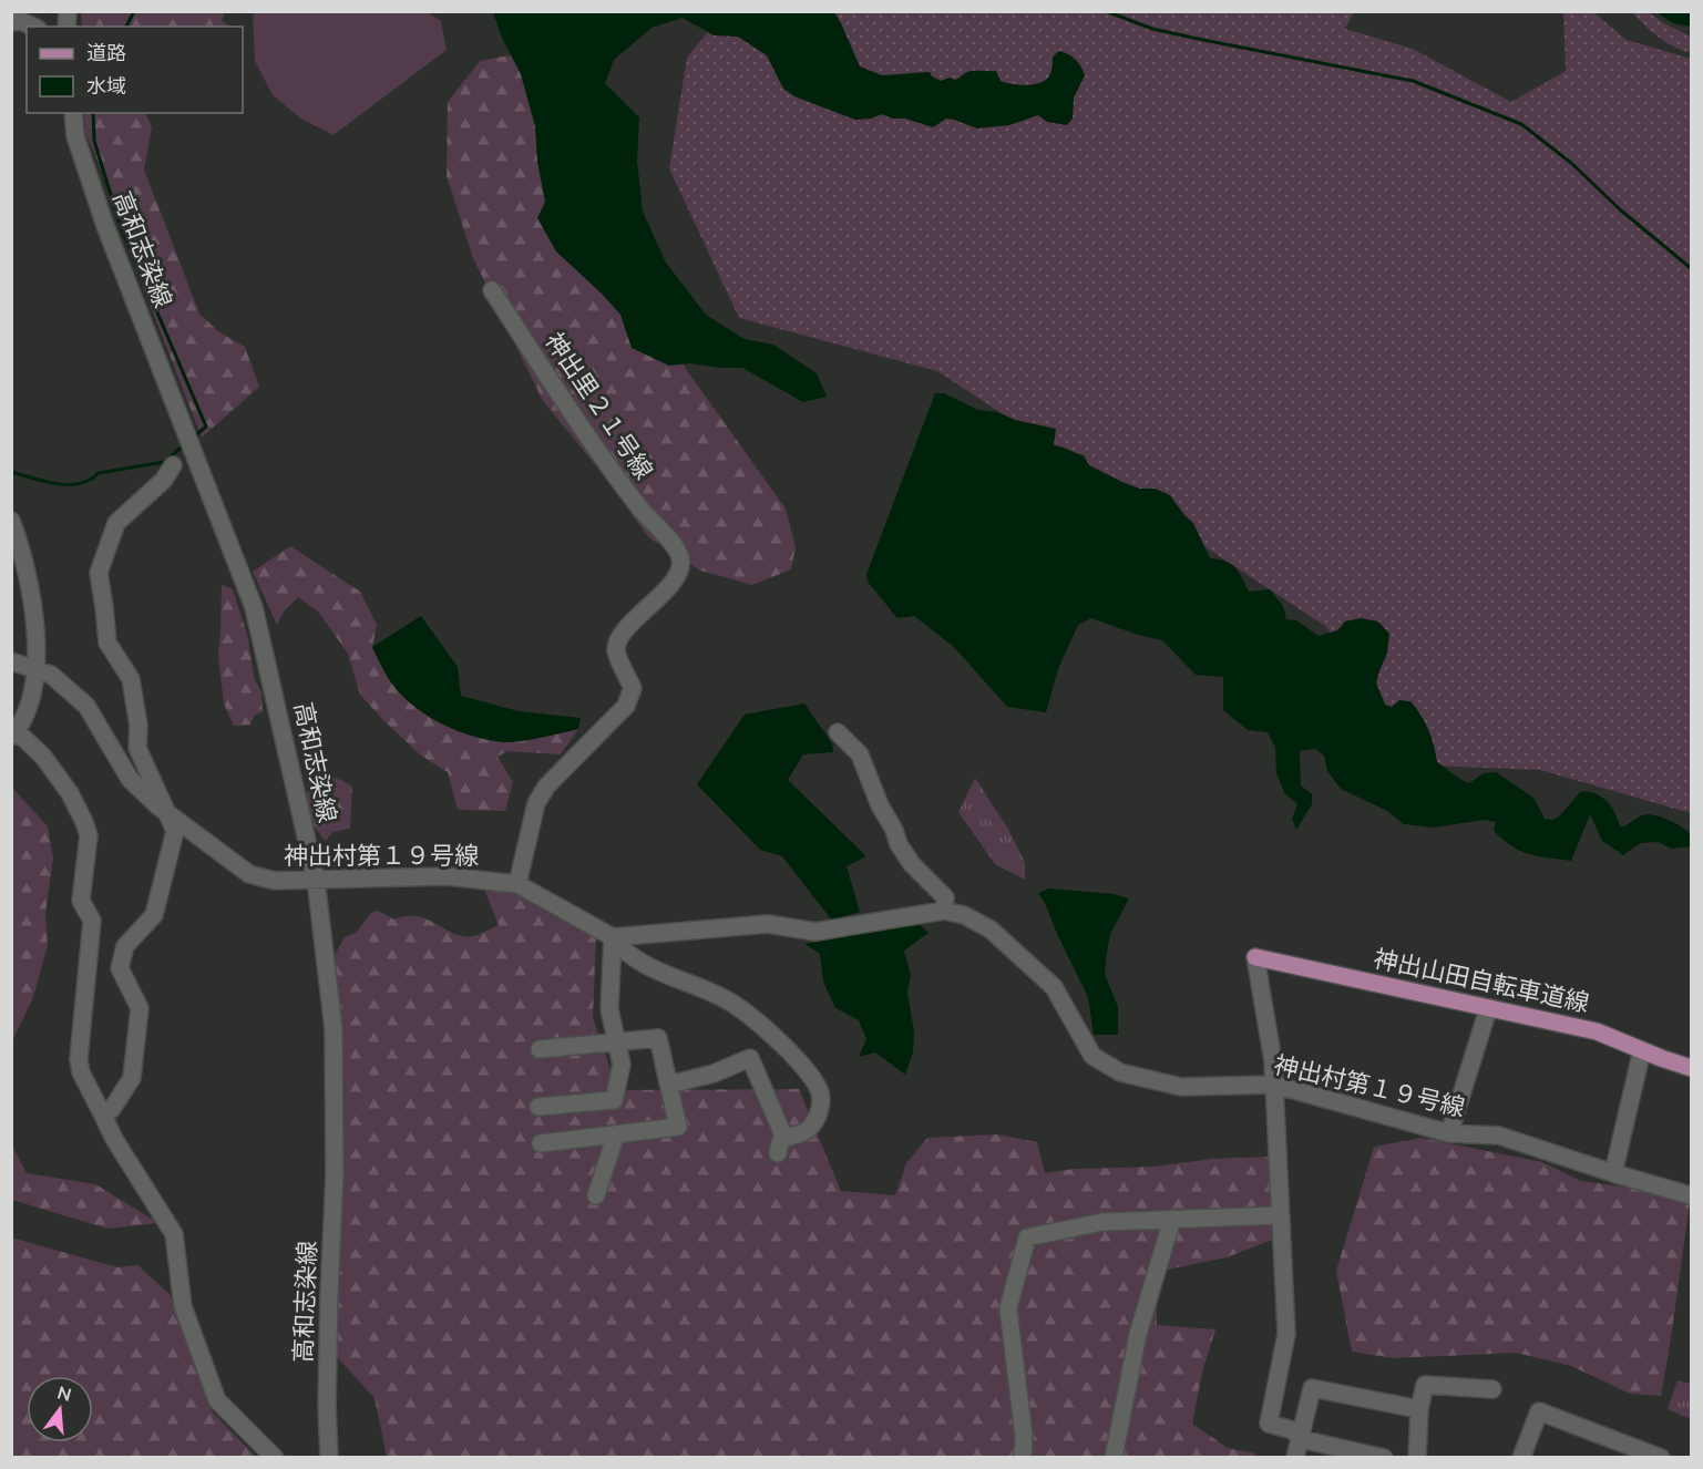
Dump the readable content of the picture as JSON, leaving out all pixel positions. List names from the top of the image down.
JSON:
{
  "streets": {
    "main road": ["神出山田自転車道線"],
    "street": ["高和志染線", "神出里２１号線", "神出村第１９号線"]
  },
  "crossings": [
    ["高和志染線", "神出村第１９号線"],
    ["神出里２１号線", "神出村第１９号線"]
  ],
  "legend": ["道路", "水域"],
  "north": "top"
}
